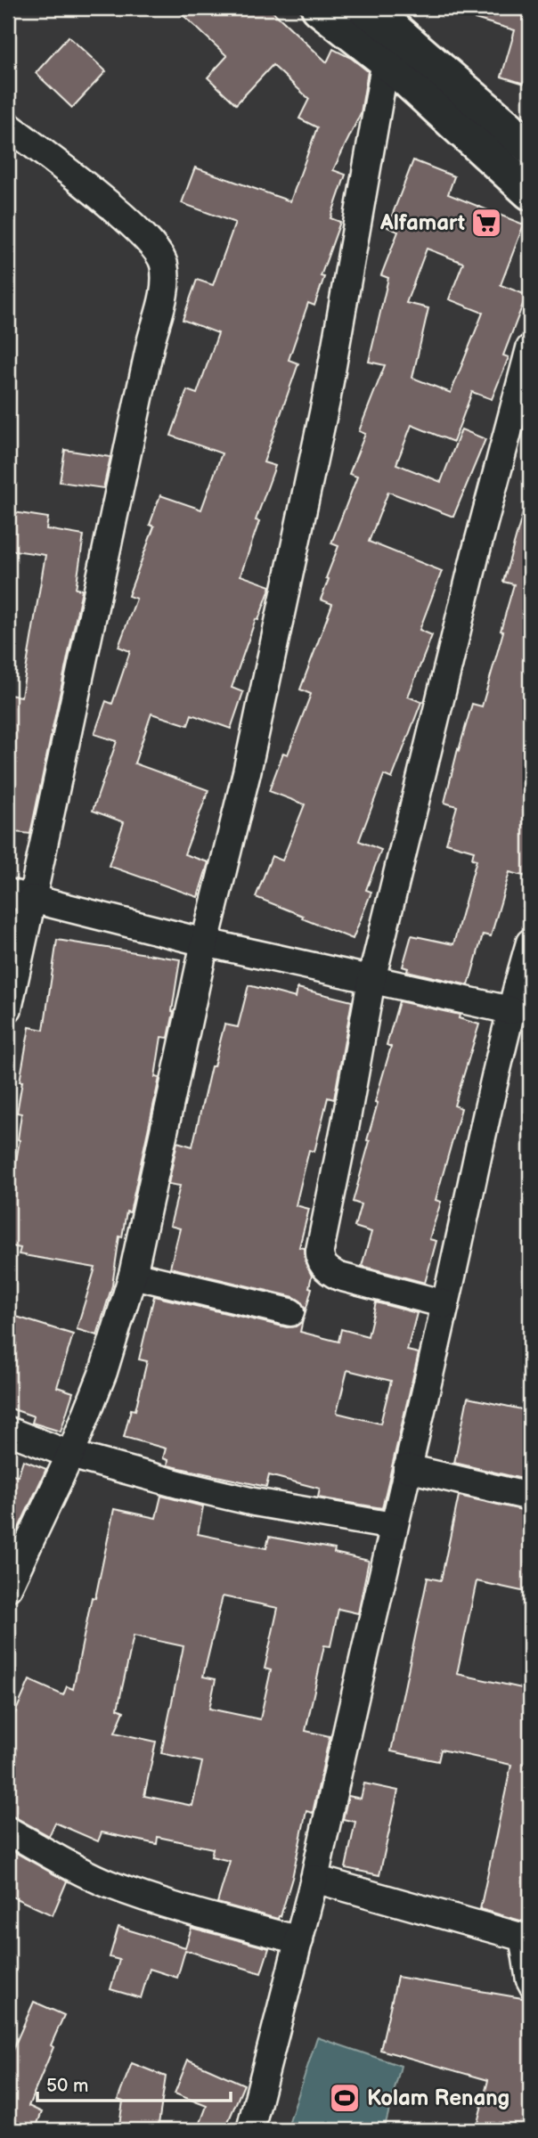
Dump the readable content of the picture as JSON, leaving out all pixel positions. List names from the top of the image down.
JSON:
{
  "places": {
    "supermarket": ["Alfamart"],
    "sports": ["Kolam Renang"]
  },
  "scale_bar": "50 m"
}
